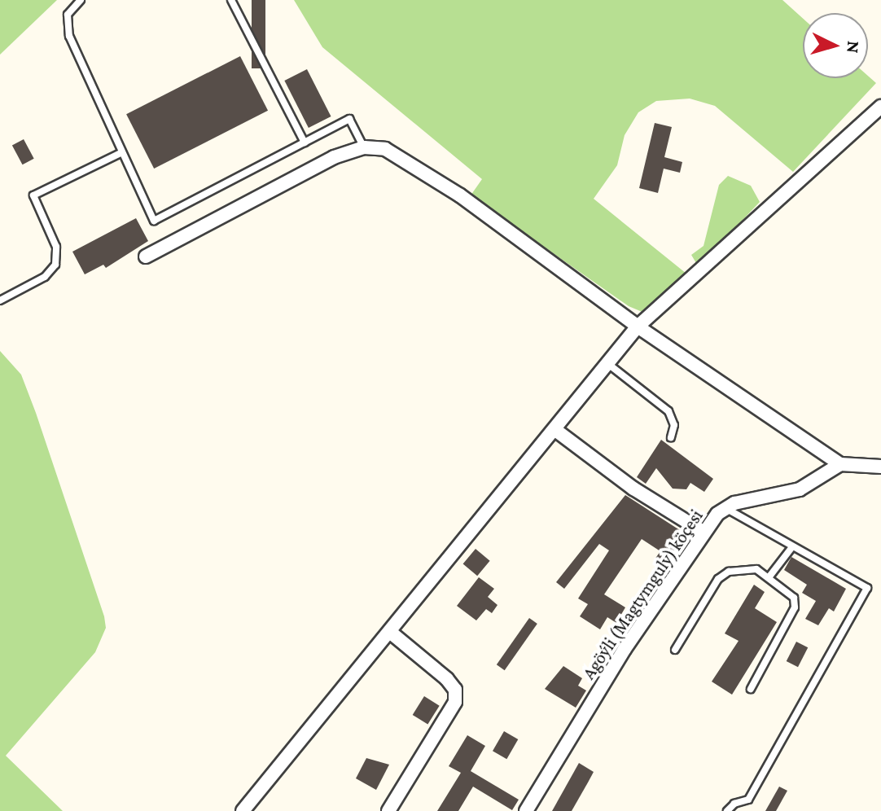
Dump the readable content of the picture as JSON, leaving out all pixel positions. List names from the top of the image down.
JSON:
{
  "streets": {
    "street": ["Agöýli (Magtymguly) köçesi"]
  },
  "north": "right"
}
